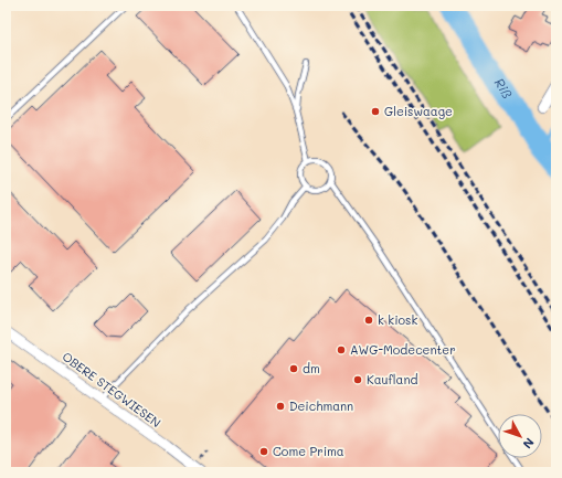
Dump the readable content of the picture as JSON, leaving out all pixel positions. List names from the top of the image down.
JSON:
{
  "streets": {
    "street": ["OBERE STEGWIESEN"]
  },
  "water": ["Riß"],
  "places": [
    "Gleiswaage",
    "k kiosk",
    "AWG-Modecenter",
    "dm",
    "Kaufland",
    "Deichmann",
    "Come Prima"
  ],
  "north": "bottom right"
}
